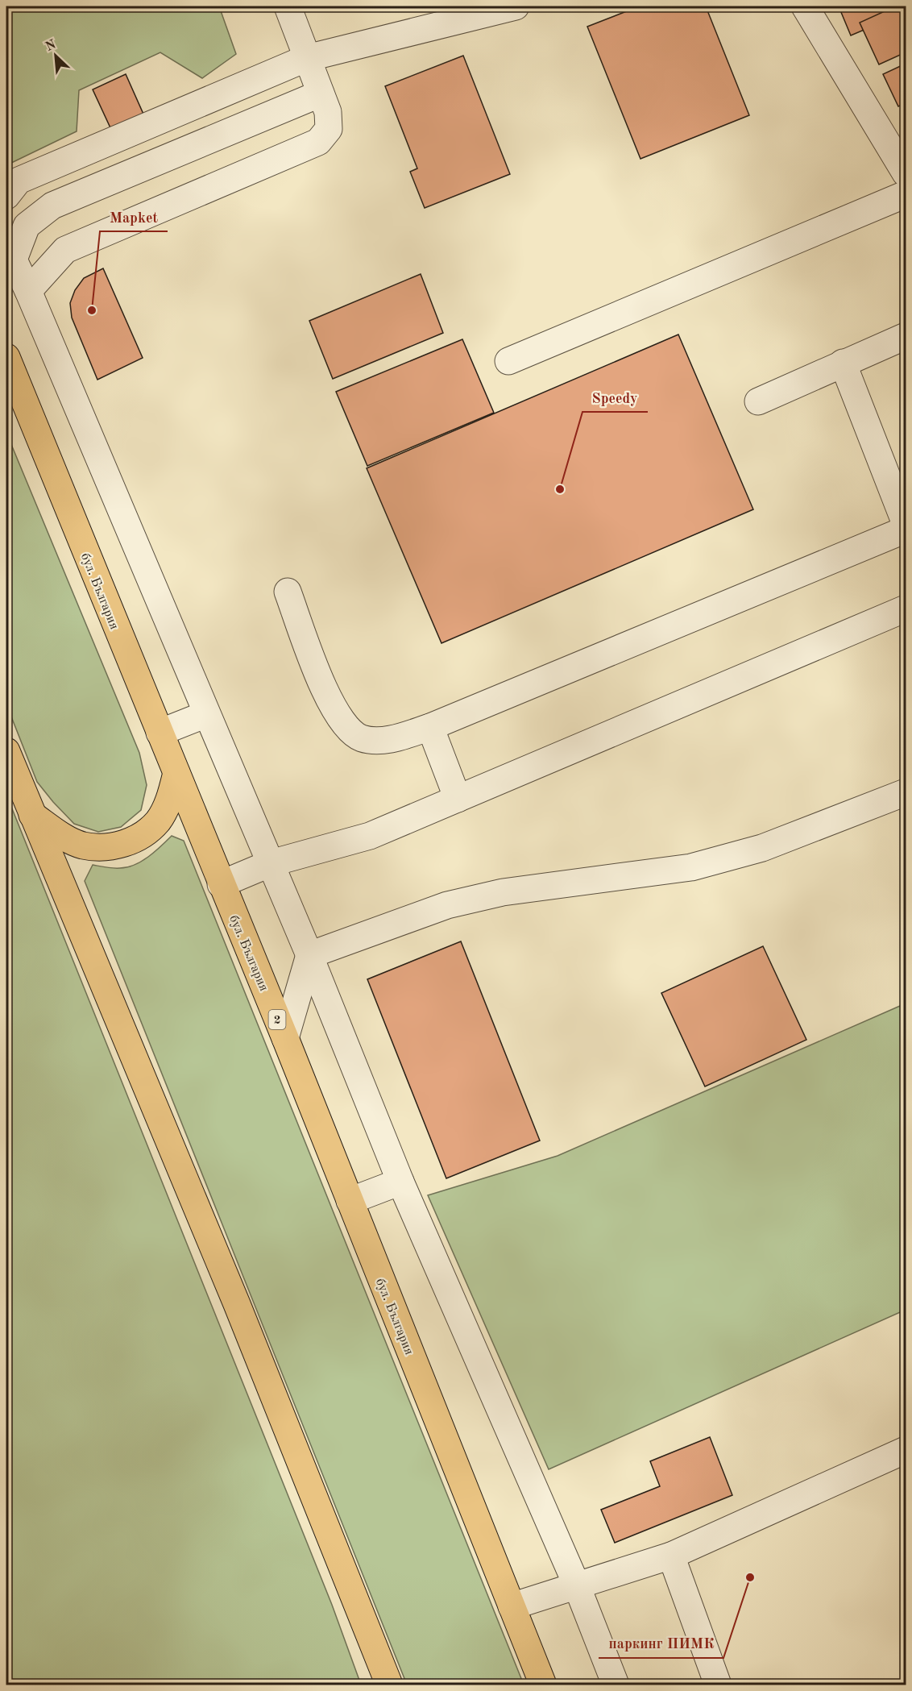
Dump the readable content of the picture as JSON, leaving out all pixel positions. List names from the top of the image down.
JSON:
{
  "streets": {
    "highway": ["бул. България", "2"]
  },
  "places": ["Mapket", "Speedy", "паркинг ПИМК"],
  "north": "top left"
}
